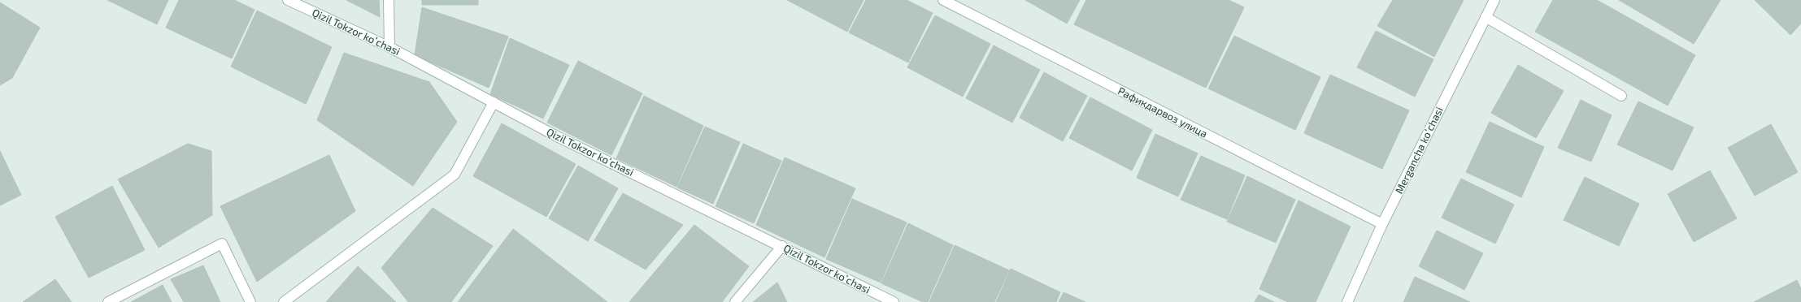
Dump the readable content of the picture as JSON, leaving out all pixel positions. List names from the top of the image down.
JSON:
{
  "streets": {
    "street": ["Qizil Tokzor koʻchasi", "Рафикдарвоз улица", "Mergancha koʻchasi"]
  },
  "crossings": [
    ["Рафикдарвоз улица", "Mergancha koʻchasi"]
  ]
}
